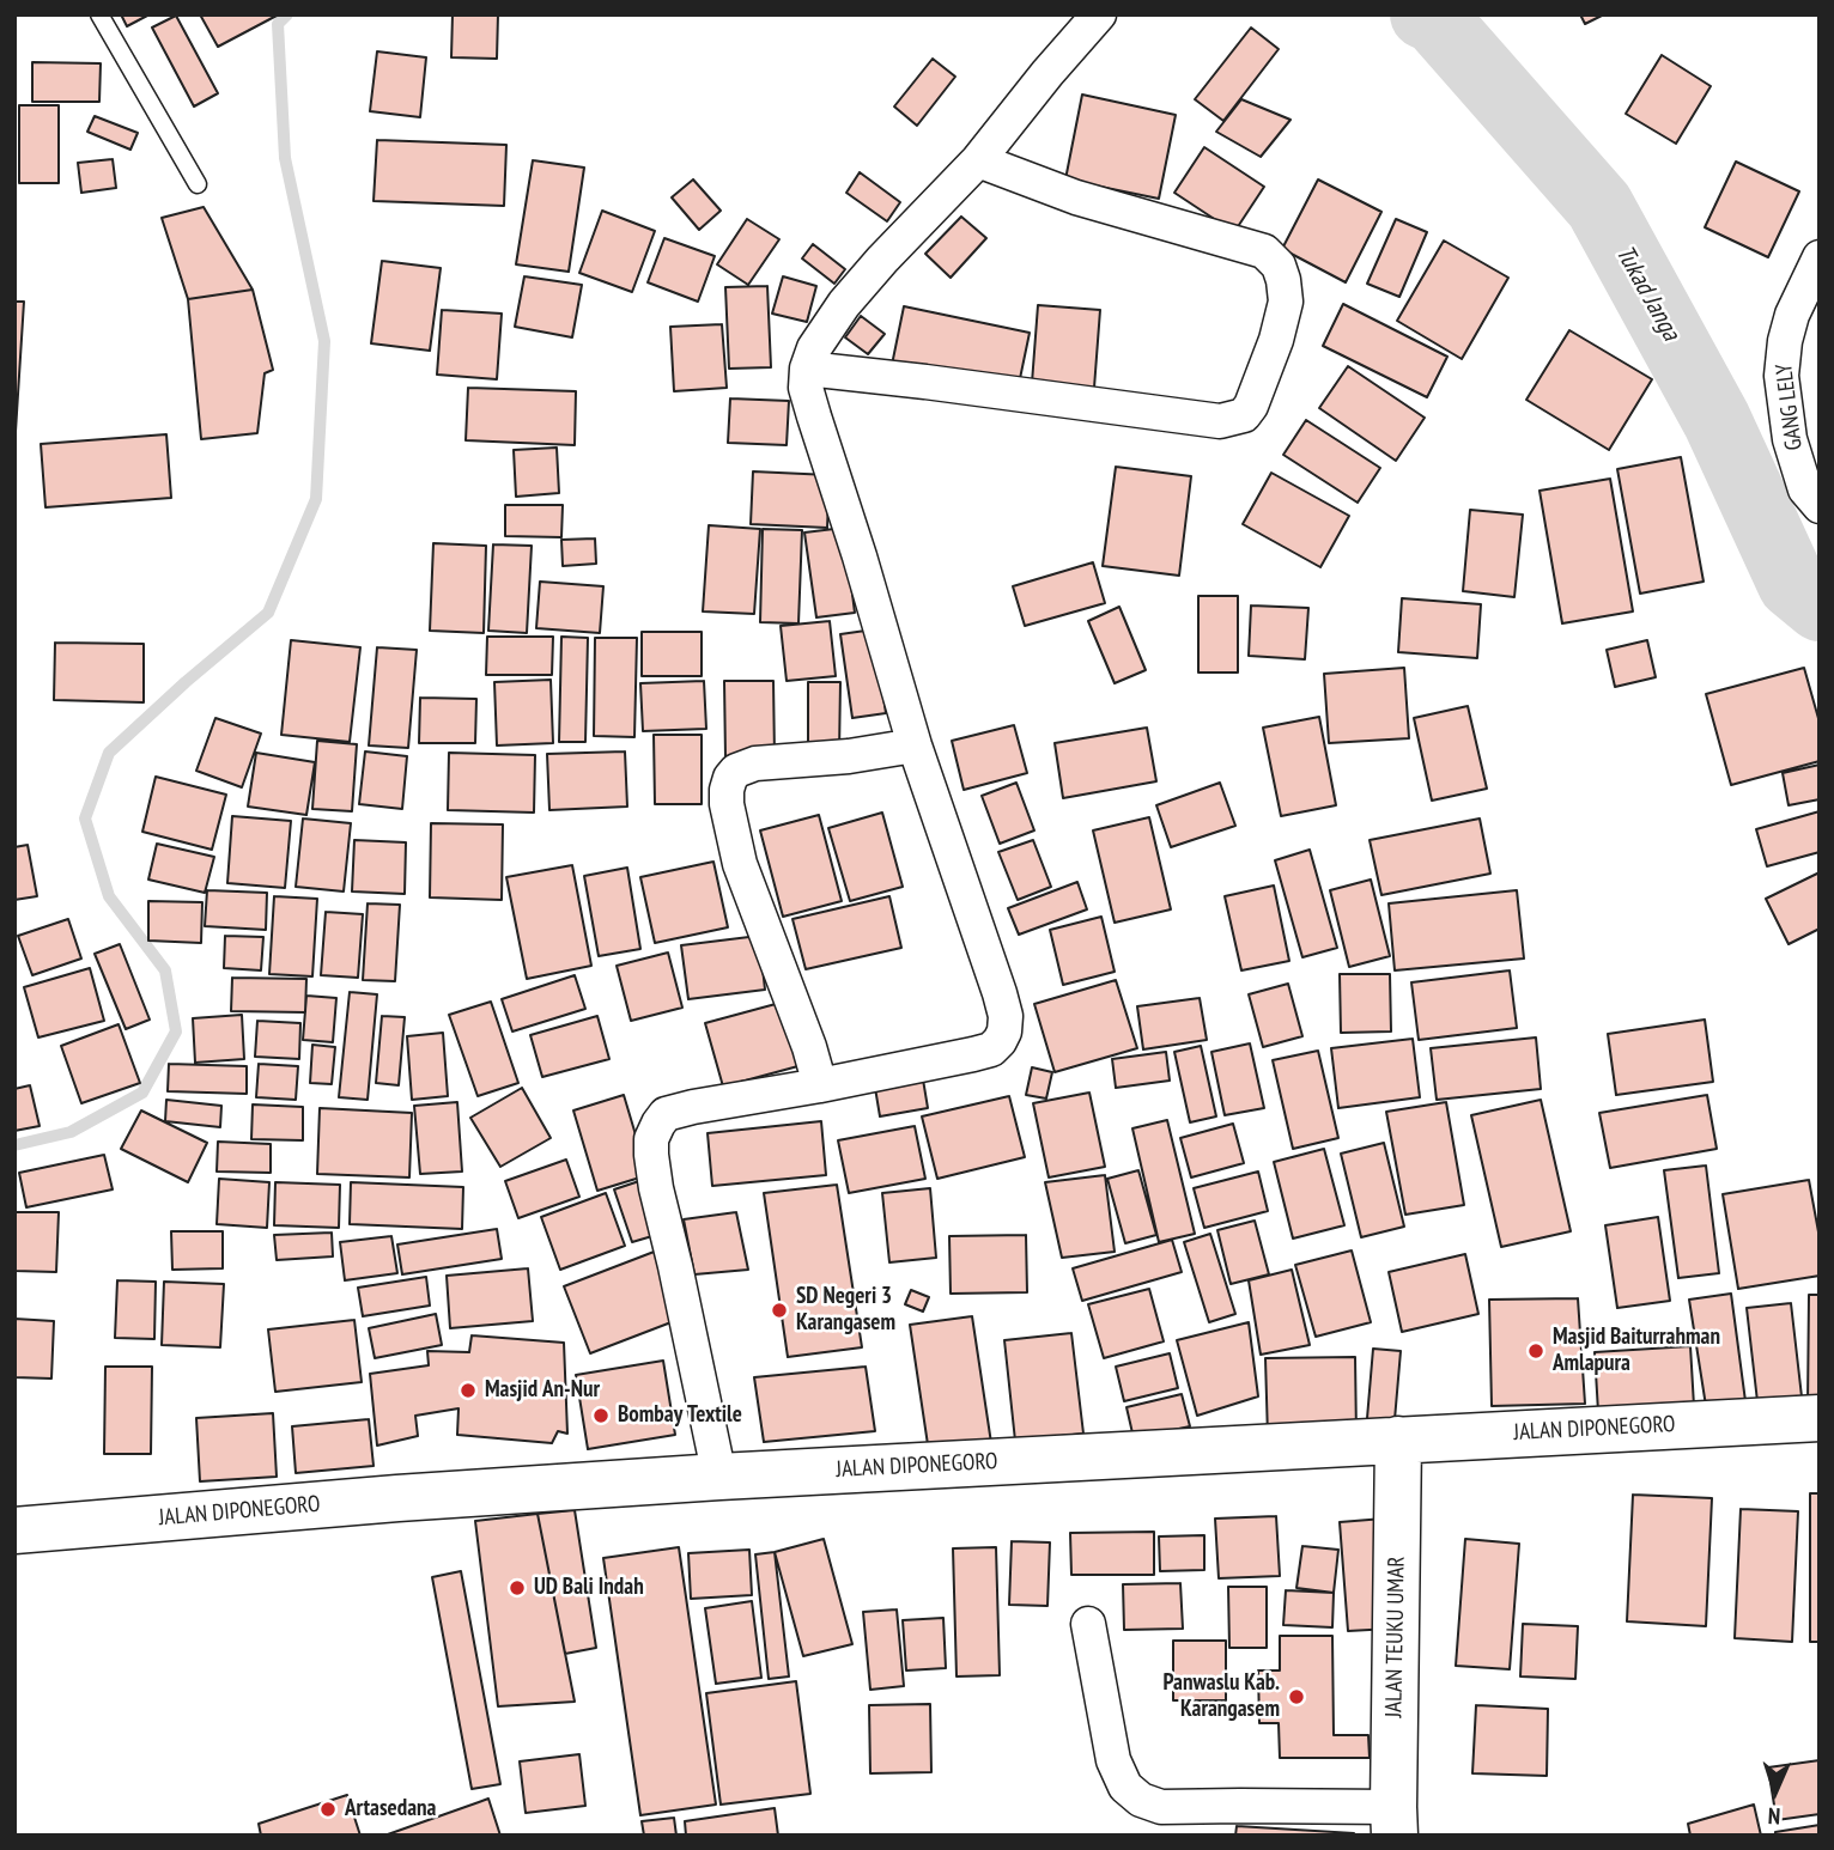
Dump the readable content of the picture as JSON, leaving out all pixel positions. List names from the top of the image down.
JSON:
{
  "streets": {
    "street": ["GANG LELY", "JALAN DIPONEGORO", "JALAN TEUKU UMAR"]
  },
  "crossings": [
    ["JALAN DIPONEGORO", "JALAN TEUKU UMAR"]
  ],
  "water": ["Tukad Janga"],
  "places": [
    "SD Negeri 3 Karangasem",
    "Masjid Baiturrahman Amlapura",
    "Masjid An-Nur",
    "Bombay Textile",
    "UD Bali Indah",
    "Panwaslu Kab. Karangasem",
    "Artasedana"
  ],
  "north": "bottom"
}
